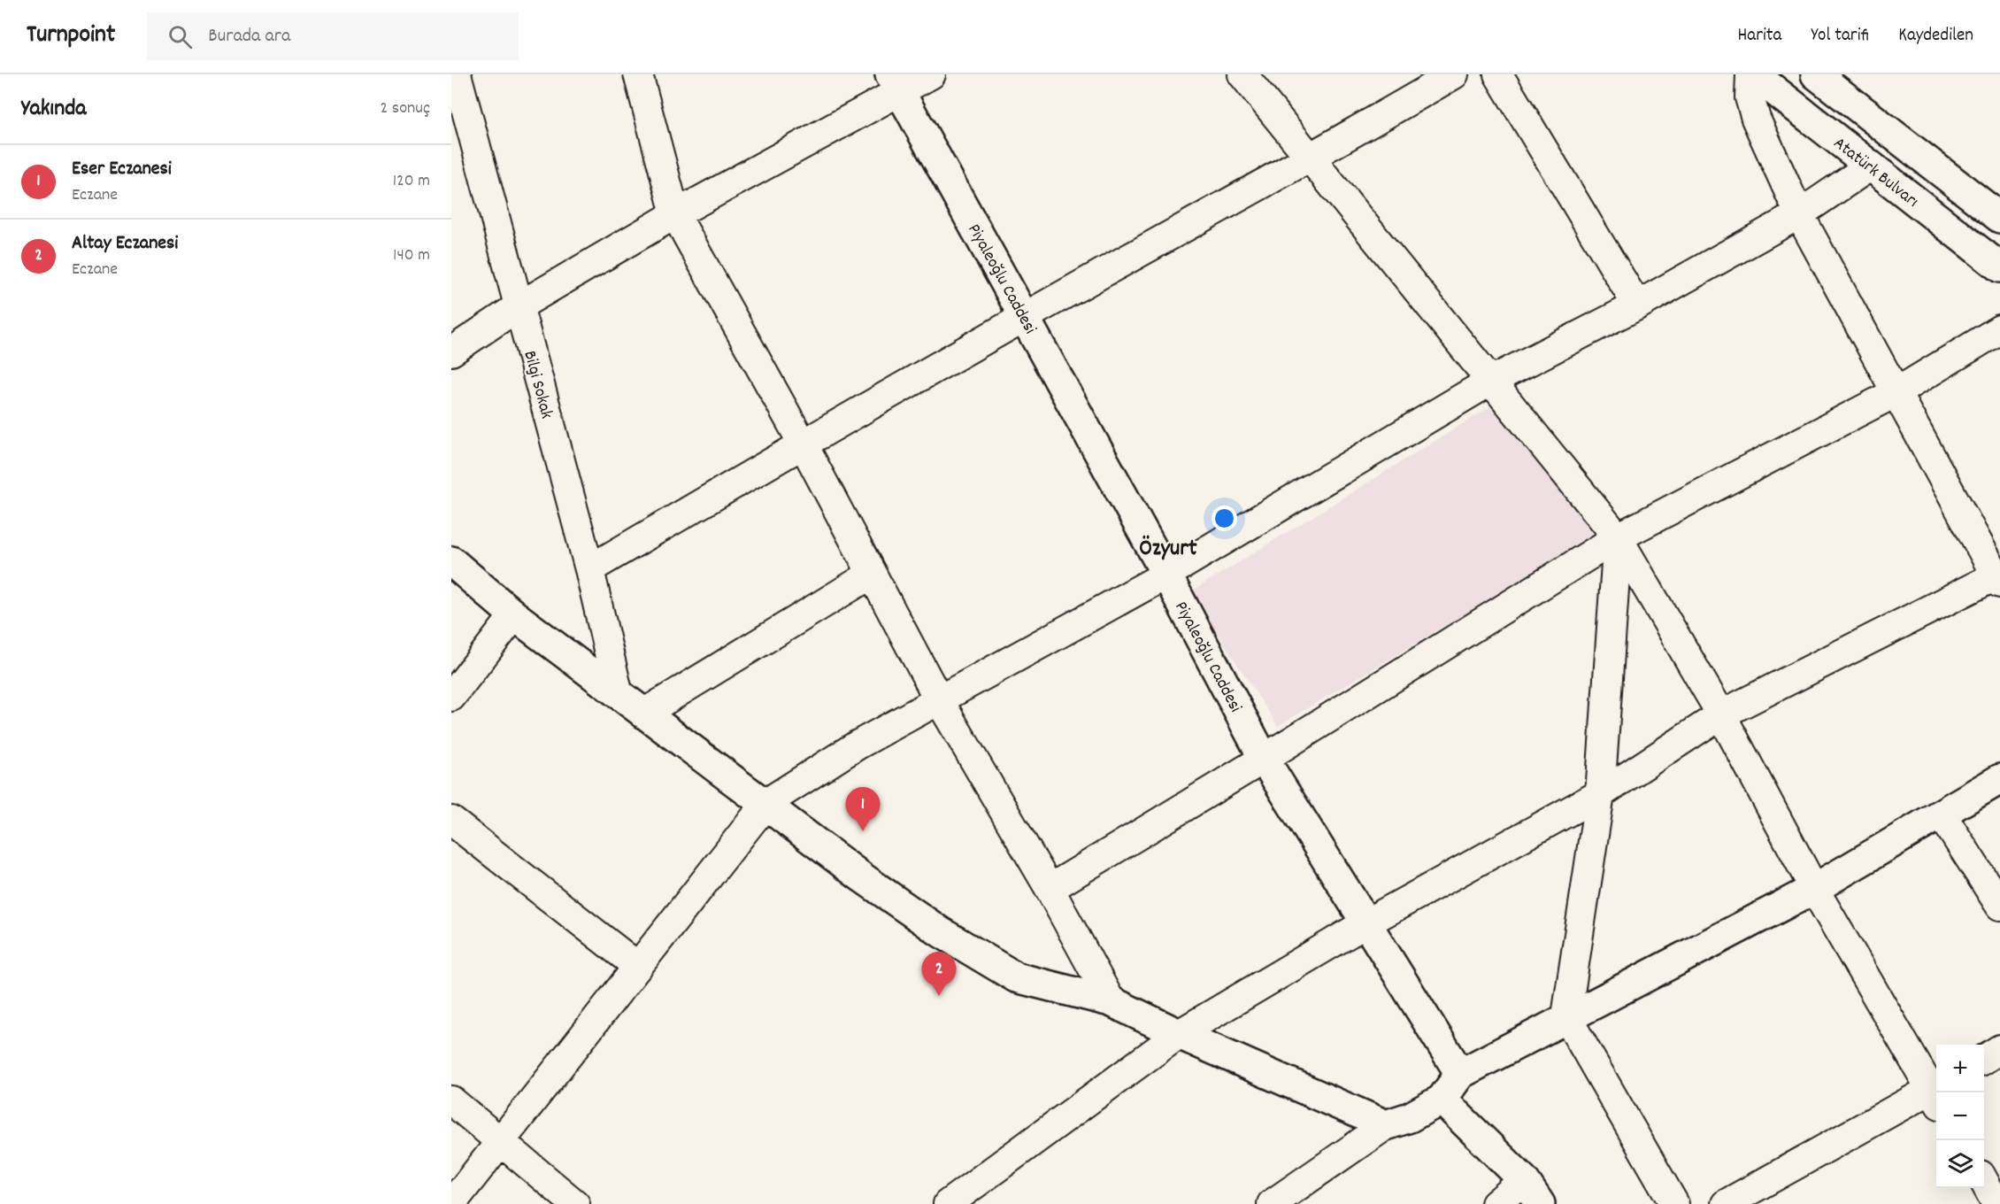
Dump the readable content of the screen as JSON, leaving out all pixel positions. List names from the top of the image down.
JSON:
{
  "streets": {
    "street": ["Atatürk Bulvarı", "Piyaleoğlu Caddesi", "Bilgi Sokak"]
  },
  "districts": ["Özyurt"],
  "page": {
    "header": "Turnpoint",
    "search": "Burada ara",
    "nav": ["Harita", "Yol tarifi", "Kaydedilen"],
    "heading": ["Yakında", "2 sonuç"],
    "list": [
      {
        "mark": "1",
        "name": "Eser Eczanesi",
        "note": "Eczane",
        "value": "120 m"
      },
      {
        "mark": "2",
        "name": "Altay Eczanesi",
        "note": "Eczane",
        "value": "140 m"
      }
    ],
    "pins": ["1", "2"],
    "map_buttons": ["+", "−"]
  }
}
